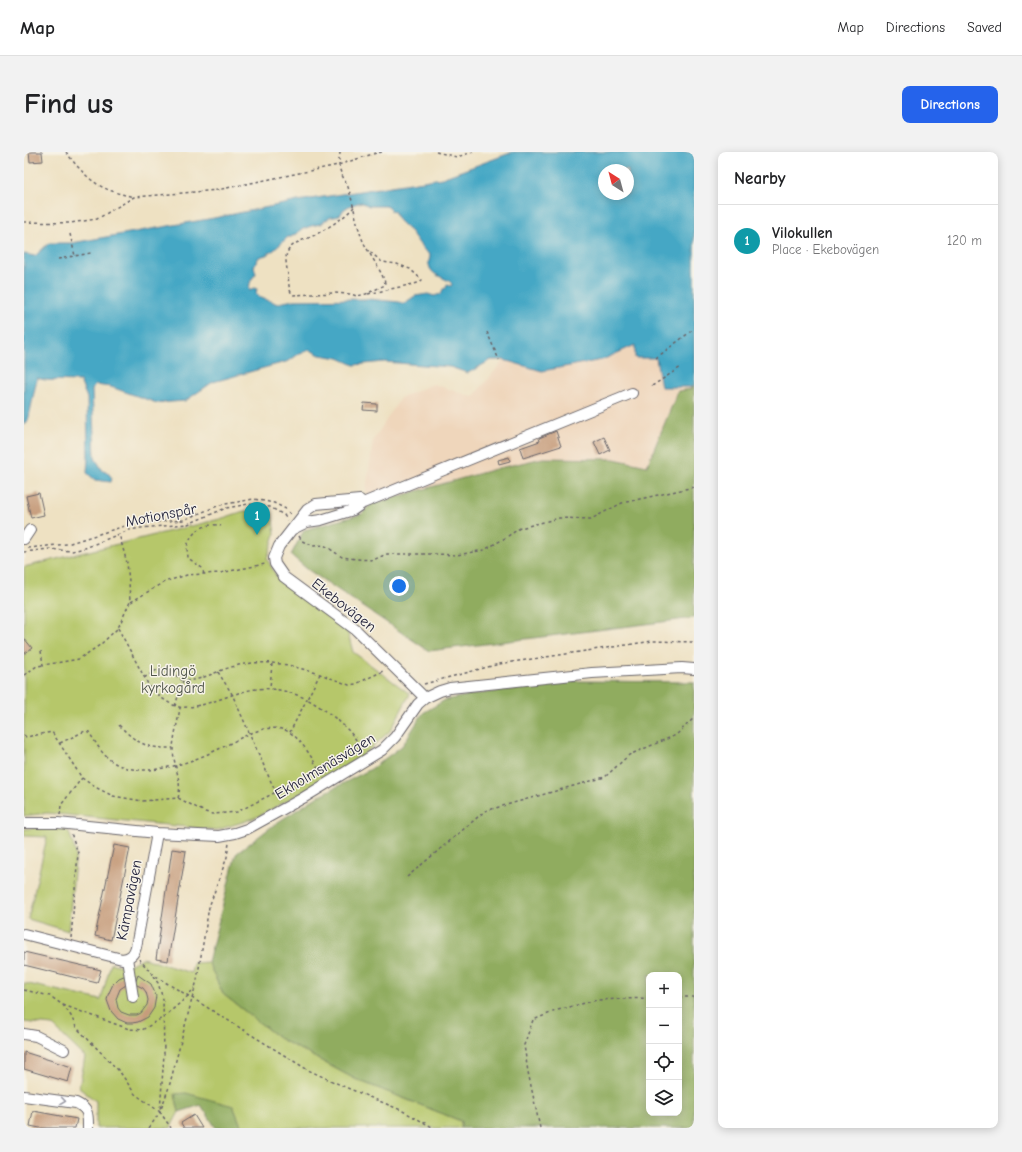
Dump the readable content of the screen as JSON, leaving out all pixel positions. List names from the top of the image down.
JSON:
{
  "streets": {
    "street": ["Ekebovägen", "Ekholmsnäsvägen", "Kämpavägen"],
    "path": ["Motionspår"]
  },
  "crossings": [
    ["Ekebovägen", "Ekholmsnäsvägen"],
    ["Ekholmsnäsvägen", "Kämpavägen"]
  ],
  "parks": ["Lidingö kyrkogård"],
  "north": "top left",
  "page": {
    "header": "Map",
    "nav": ["Map", "Directions", "Saved"],
    "buttons": "Directions",
    "title": "Find us",
    "heading": "Nearby",
    "list": [
      {
        "mark": "1",
        "name": "Vilokullen",
        "note": "Place · Ekebovägen",
        "value": "120 m"
      }
    ],
    "pins": "1",
    "map_buttons": ["+", "−"]
  }
}
